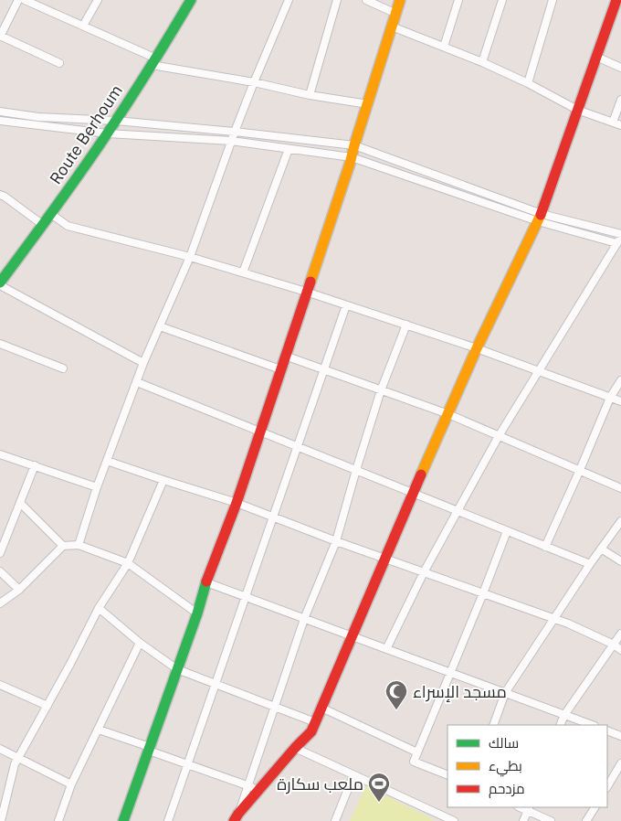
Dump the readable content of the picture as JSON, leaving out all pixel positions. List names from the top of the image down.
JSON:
{
  "streets": {
    "street": ["Route Berhoum"]
  },
  "places": {
    "mosque": ["مسجد الإسراء"],
    "sports": ["ملعب سكارة"]
  },
  "legend": ["سالك", "بطيء", "مزدحم"]
}
